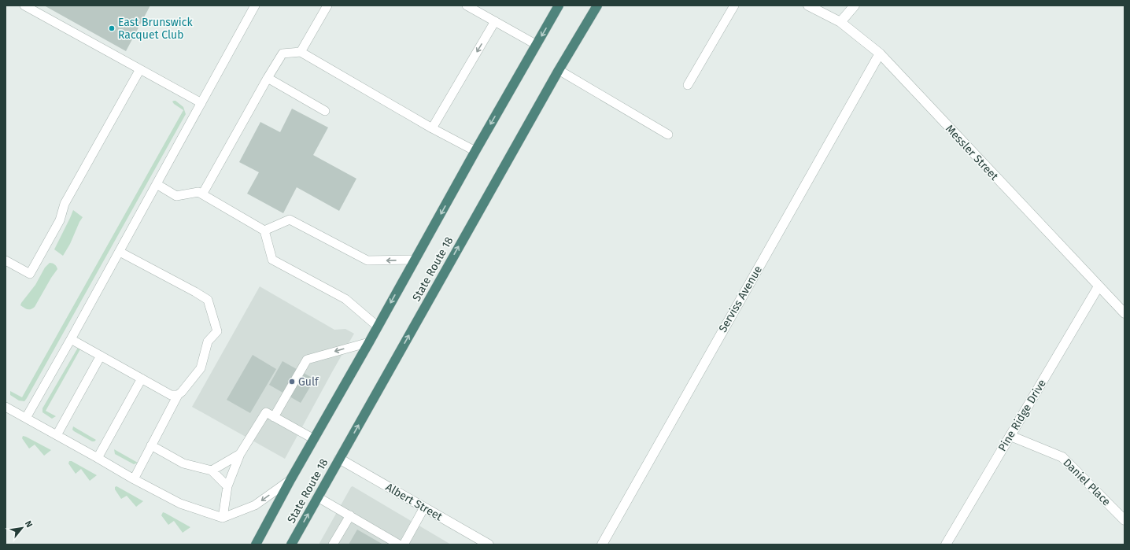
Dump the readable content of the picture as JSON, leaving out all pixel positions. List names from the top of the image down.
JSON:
{
  "streets": {
    "highway": ["State Route 18"],
    "street": [
      "Messler Street",
      "Serviss Avenue",
      "Pine Ridge Drive",
      "Daniel Place",
      "Albert Street"
    ]
  },
  "crossings": [
    ["Messler Street", "Serviss Avenue"],
    ["Messler Street", "Pine Ridge Drive"],
    ["State Route 18", "Albert Street"],
    ["Pine Ridge Drive", "Daniel Place"]
  ],
  "places": ["East Brunswick Racquet Club", "Gulf"],
  "north": "top right"
}
